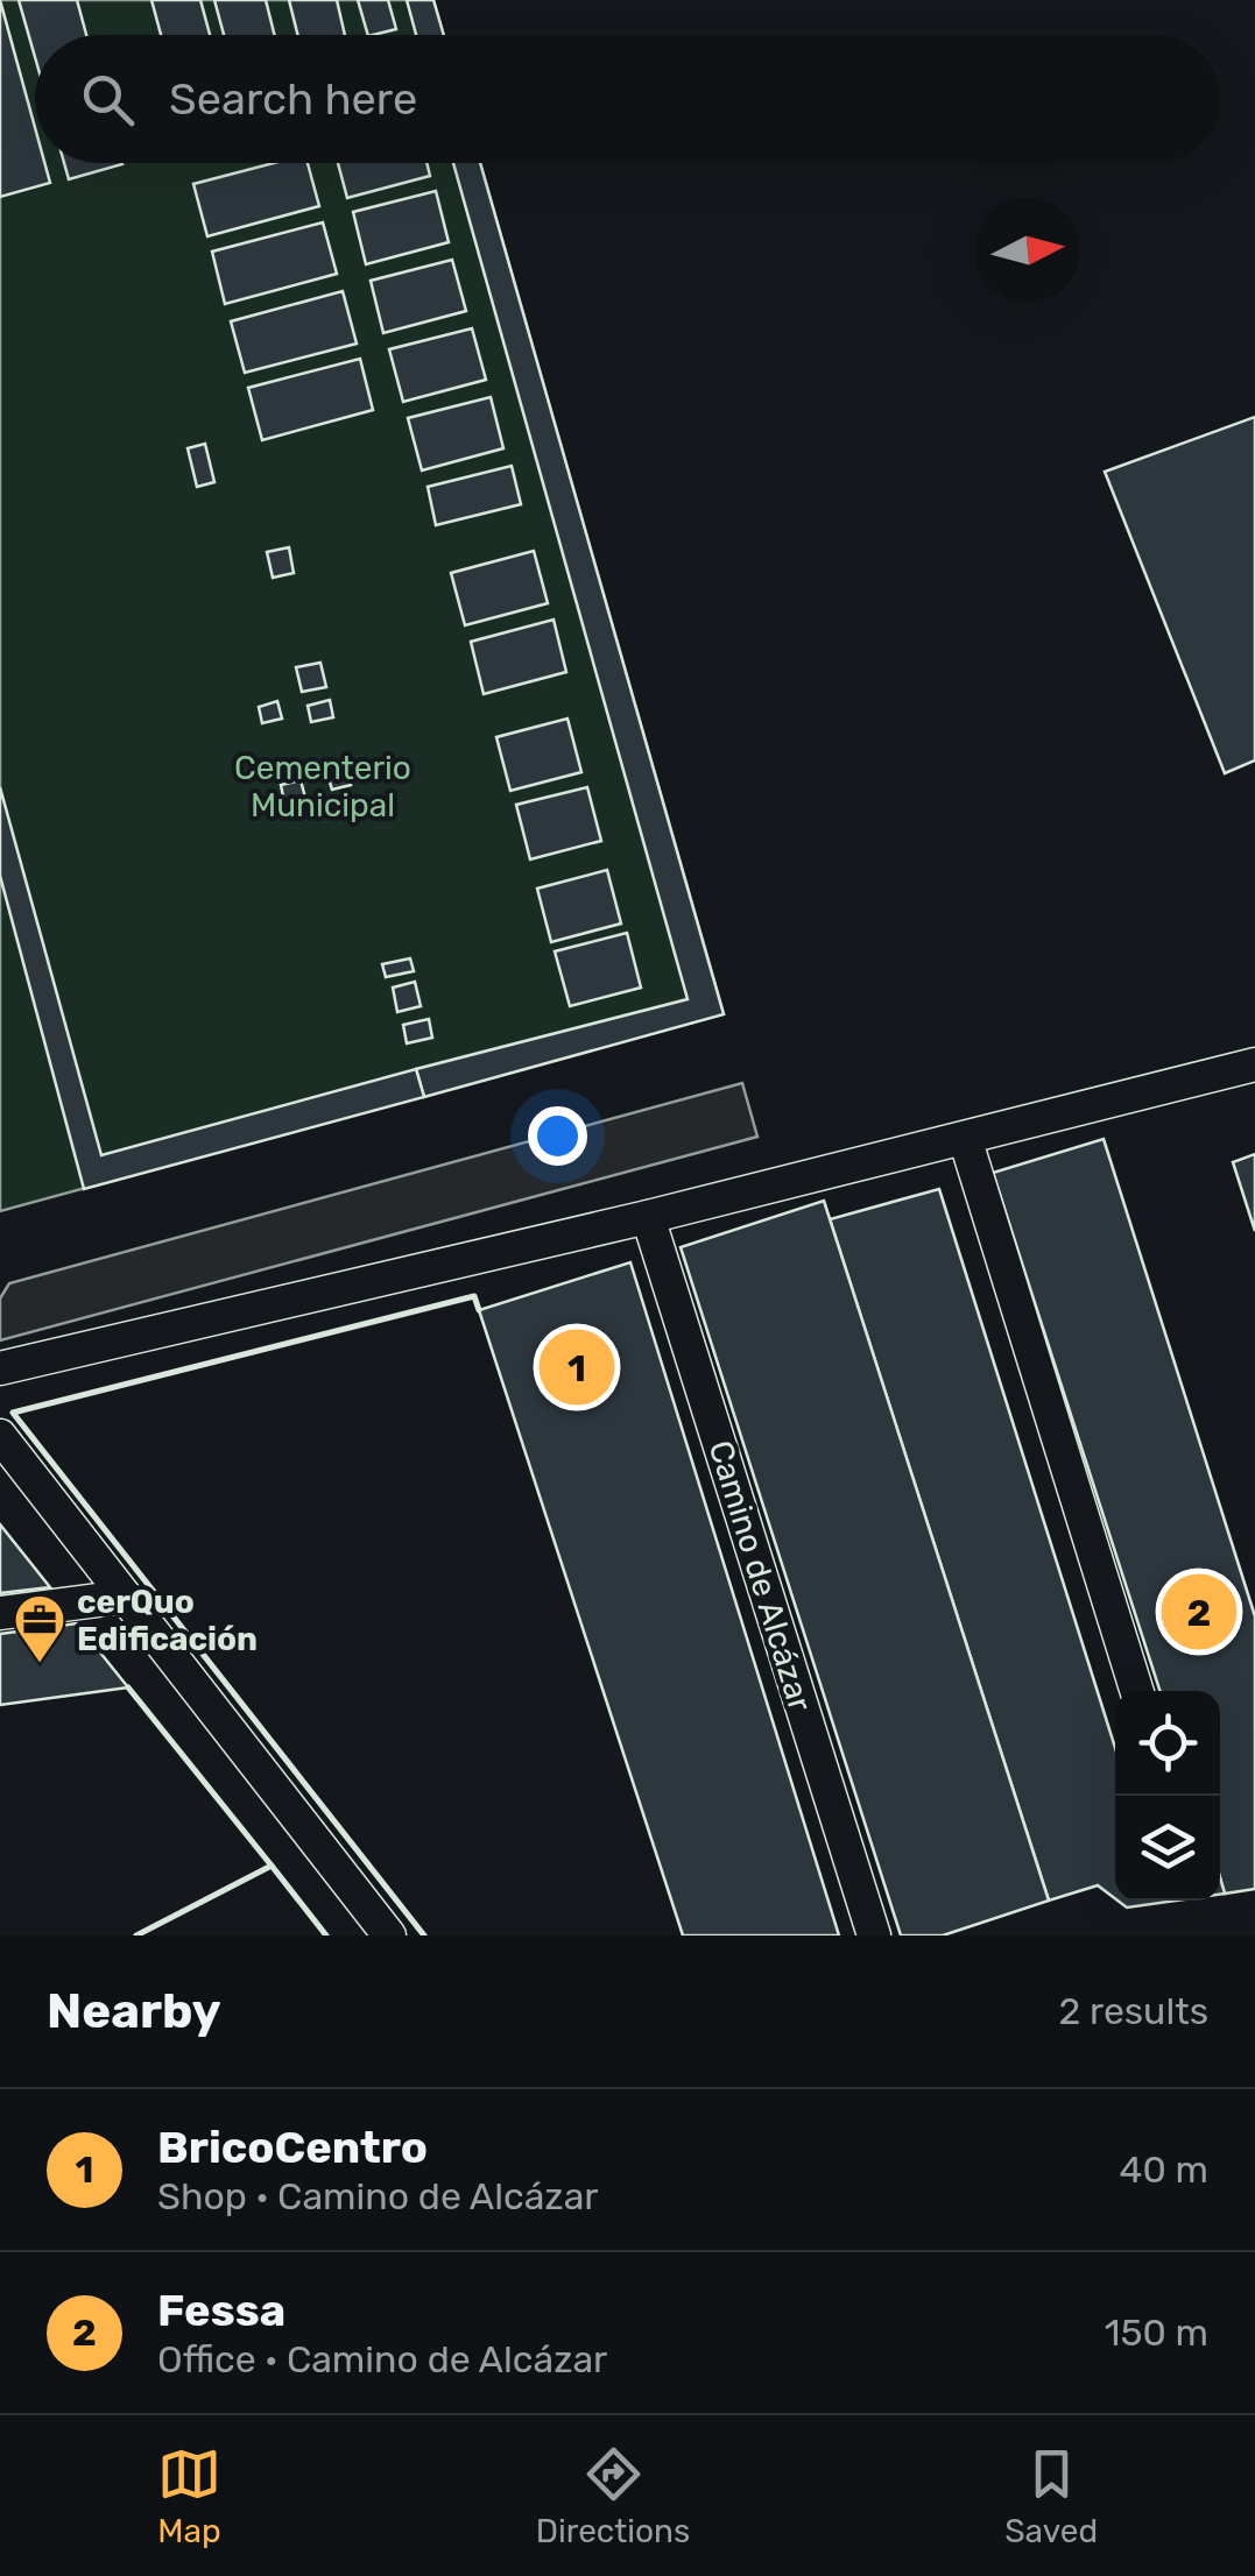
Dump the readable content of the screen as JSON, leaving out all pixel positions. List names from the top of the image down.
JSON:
{
  "streets": {
    "street": ["Camino de Alcázar"]
  },
  "parks": ["Cementerio Municipal"],
  "places": {
    "office": ["cerQuo Edificación"]
  },
  "north": "right",
  "page": {
    "search": "Search here",
    "pins": ["1", "2"],
    "heading": ["Nearby", "2 results"],
    "list": [
      {
        "mark": "1",
        "name": "BricoCentro",
        "note": "Shop · Camino de Alcázar",
        "value": "40 m"
      },
      {
        "mark": "2",
        "name": "Fessa",
        "note": "Office · Camino de Alcázar",
        "value": "150 m"
      }
    ],
    "nav": ["Map", "Directions", "Saved"]
  }
}
